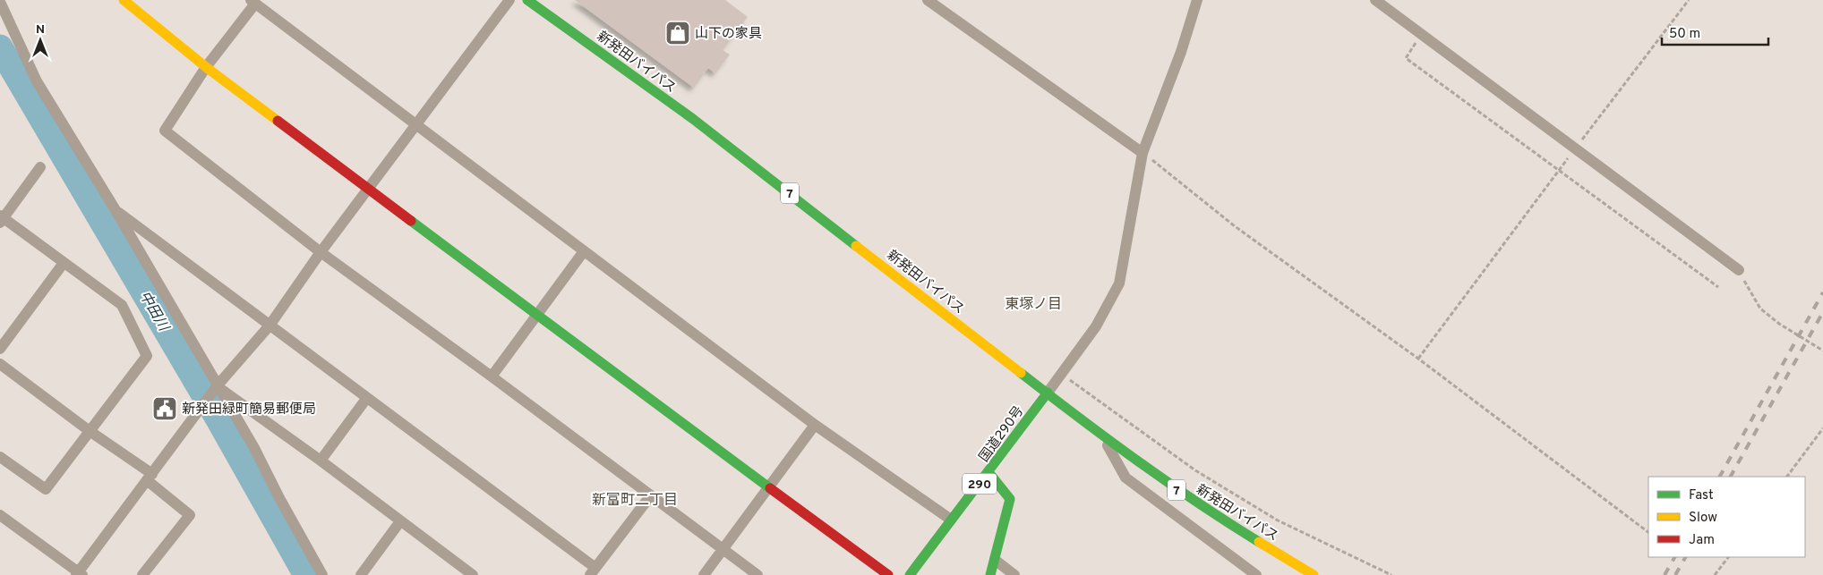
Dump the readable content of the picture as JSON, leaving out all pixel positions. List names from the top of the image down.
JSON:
{
  "streets": {
    "main road": [
      "新発田バイパス",
      "7",
      "国道290号",
      "290"
    ]
  },
  "crossings": [
    ["新発田バイパス", "国道290号"]
  ],
  "districts": ["東塚ノ目", "新富町二丁目"],
  "water": ["中田川"],
  "places": {
    "shop": ["山下の家具"],
    "public building": ["新発田緑町簡易郵便局"]
  },
  "legend": ["Fast", "Slow", "Jam"],
  "scale_bar": "50 m",
  "north": "top"
}
